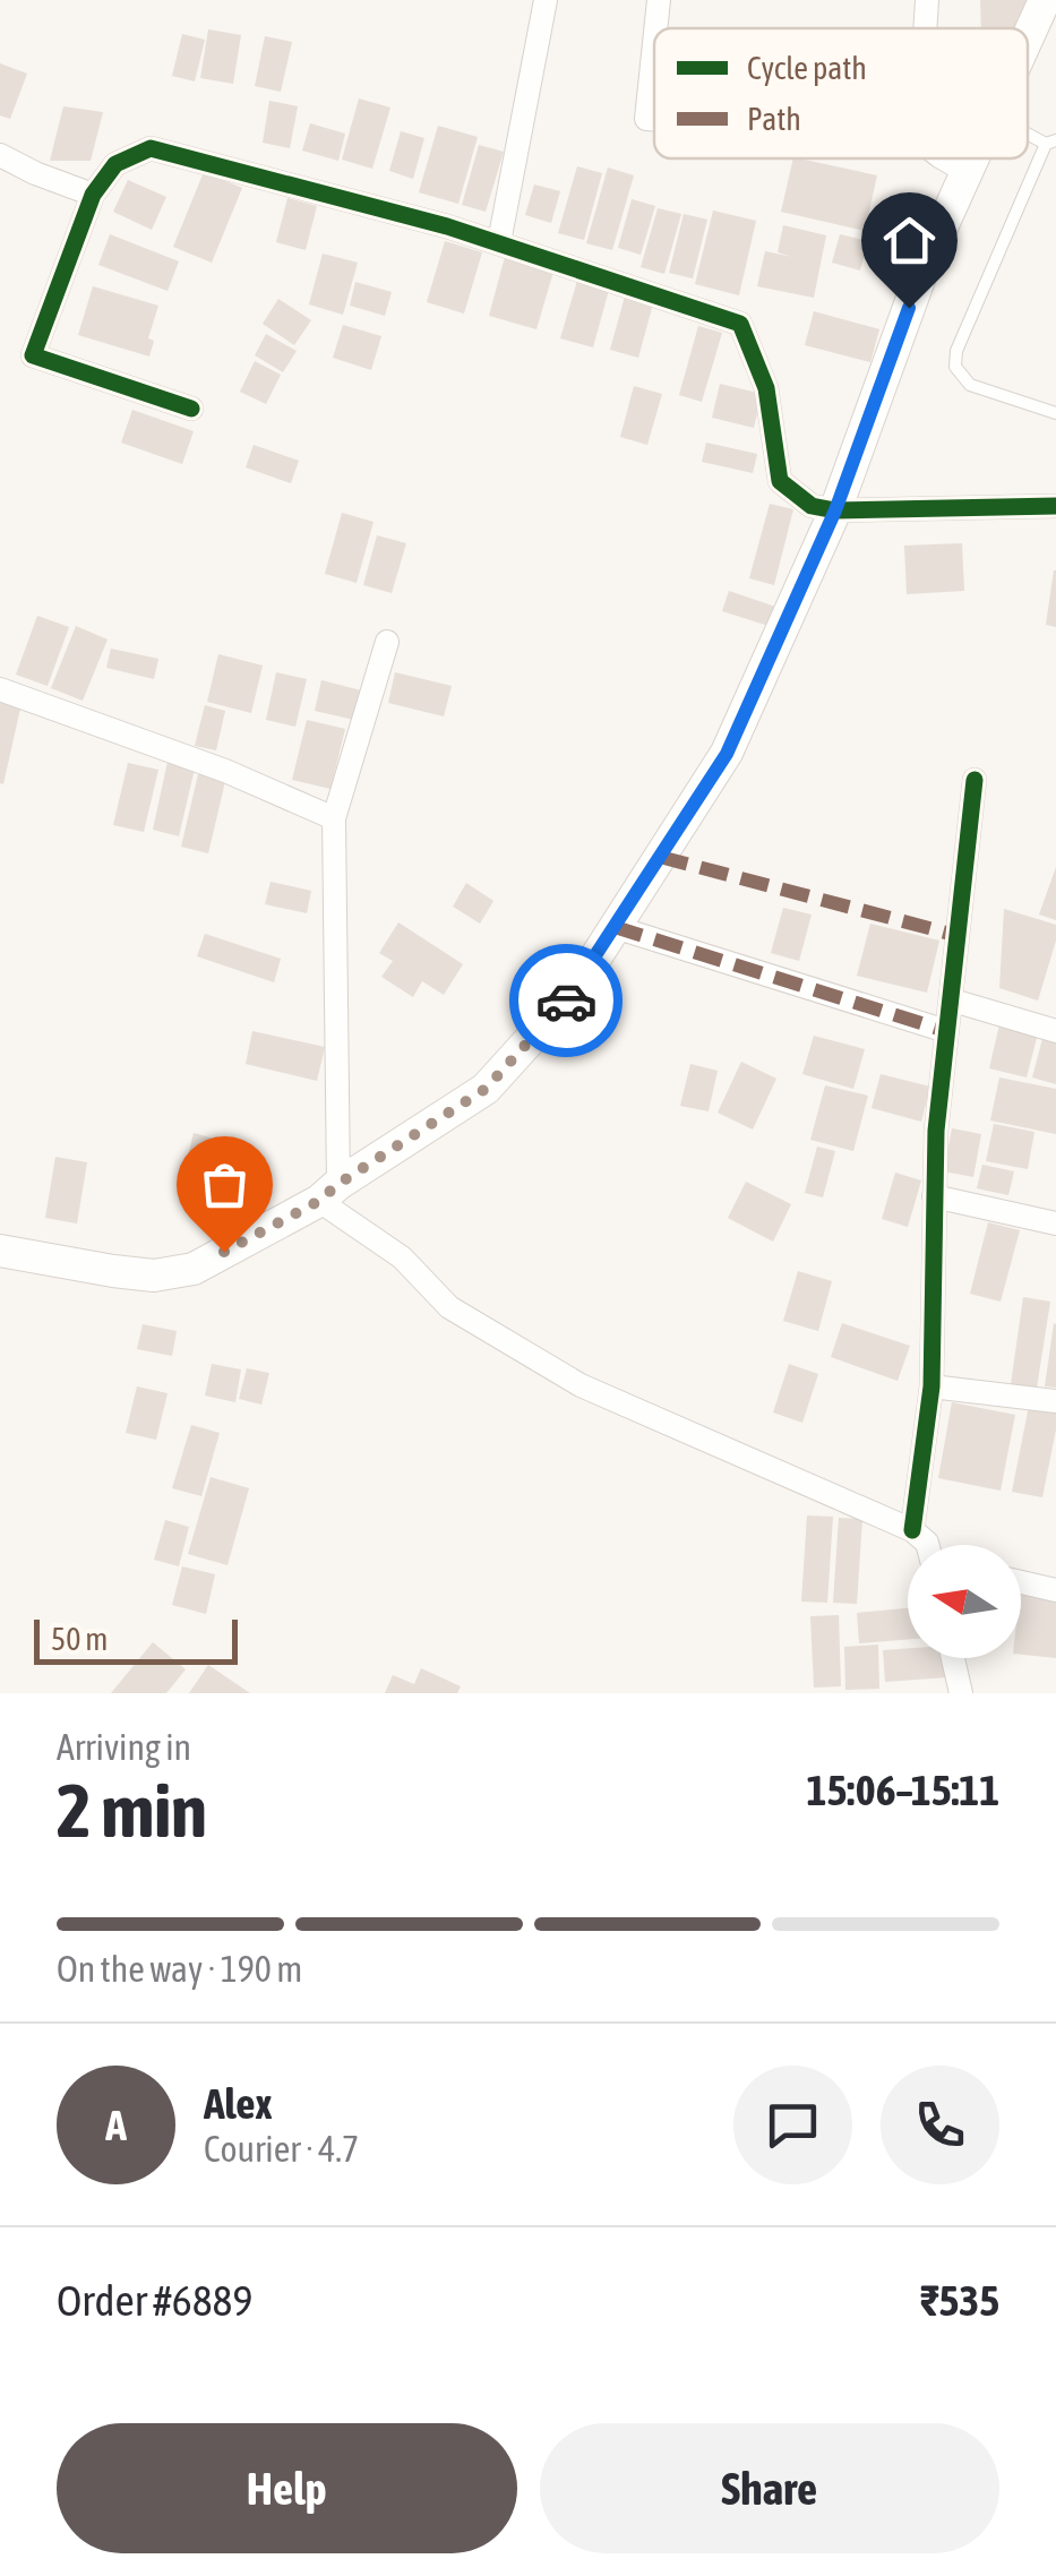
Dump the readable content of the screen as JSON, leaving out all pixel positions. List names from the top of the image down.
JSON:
{
  "legend": ["Cycle path", "Path"],
  "scale_bar": "50 m",
  "north": "left",
  "page": {
    "scale": "50 m",
    "heading": ["2 min", "Arriving in", "15:06–15:11"],
    "panel": [
      "Alex",
      "Courier · 4.7",
      "Order #6889",
      "₹535"
    ],
    "bar": "On the way · 190 m",
    "round": "A",
    "buttons": ["Help", "Share"]
  }
}
